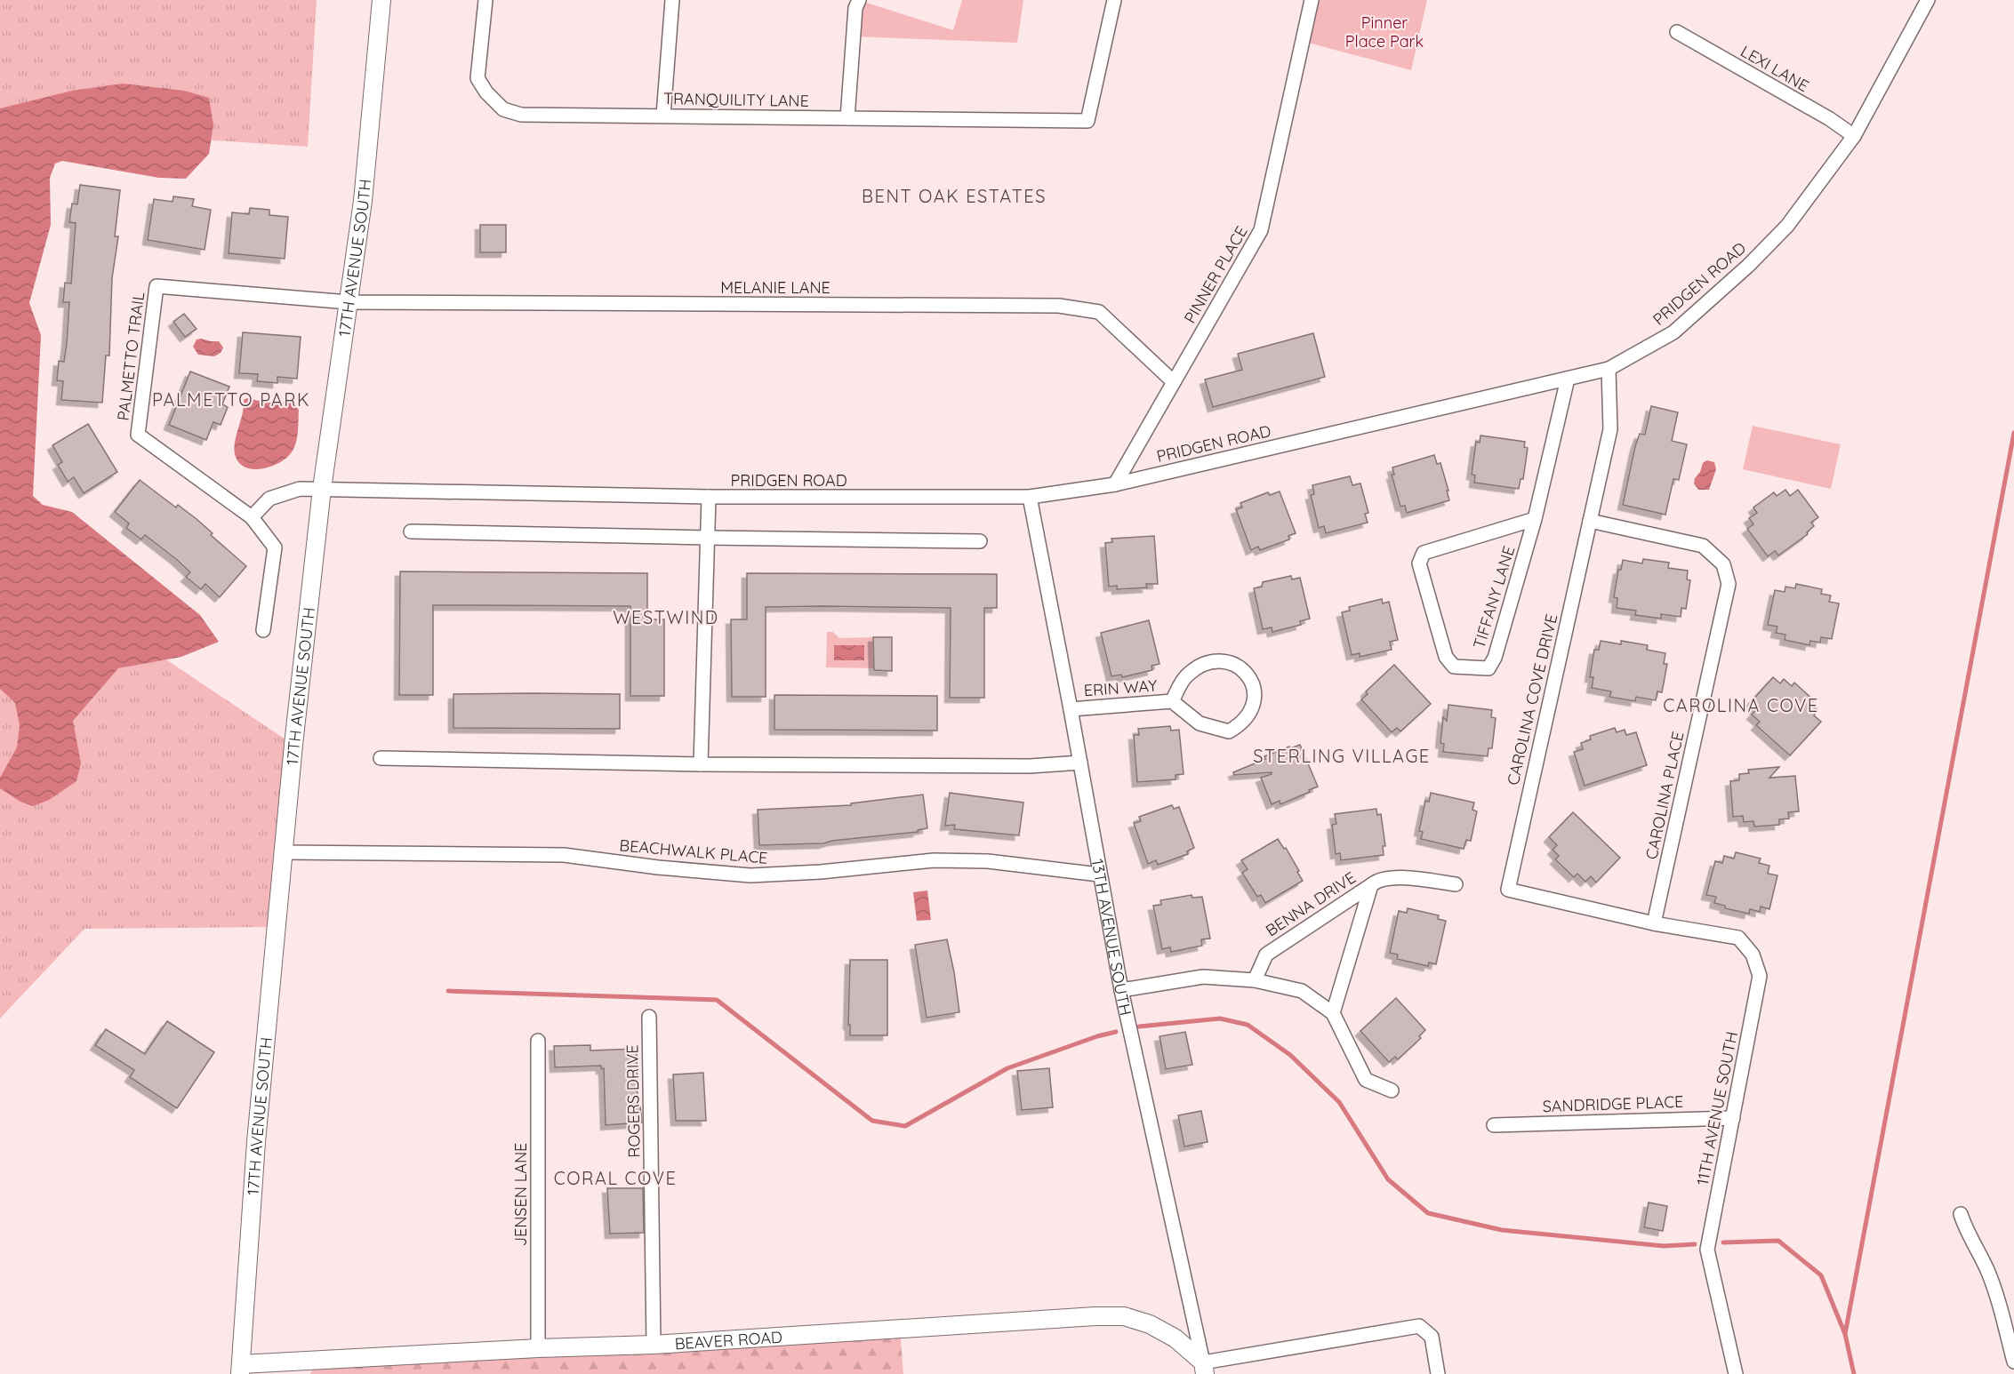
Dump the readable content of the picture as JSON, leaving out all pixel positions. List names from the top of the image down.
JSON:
{
  "streets": {
    "street": [
      "LEXI LANE",
      "TRANQUILITY LANE",
      "17TH AVENUE SOUTH",
      "PINNER PLACE",
      "PRIDGEN ROAD",
      "MELANIE LANE",
      "PALMETTO TRAIL",
      "TIFFANY LANE",
      "ERIN WAY",
      "CAROLINA COVE DRIVE",
      "CAROLINA PLACE",
      "BEACHWALK PLACE",
      "BENNA DRIVE",
      "13TH AVENUE SOUTH",
      "ROGERS DRIVE",
      "SANDRIDGE PLACE",
      "11TH AVENUE SOUTH",
      "JENSEN LANE",
      "BEAVER ROAD"
    ]
  },
  "crossings": [
    ["LEXI LANE", "PRIDGEN ROAD"],
    ["17TH AVENUE SOUTH", "PRIDGEN ROAD"],
    ["17TH AVENUE SOUTH", "MELANIE LANE"],
    ["17TH AVENUE SOUTH", "PALMETTO TRAIL"],
    ["17TH AVENUE SOUTH", "BEACHWALK PLACE"],
    ["17TH AVENUE SOUTH", "BEAVER ROAD"],
    ["PINNER PLACE", "PRIDGEN ROAD"],
    ["PINNER PLACE", "MELANIE LANE"],
    ["PRIDGEN ROAD", "TIFFANY LANE"],
    ["PRIDGEN ROAD", "CAROLINA COVE DRIVE"],
    ["PRIDGEN ROAD", "13TH AVENUE SOUTH"],
    ["MELANIE LANE", "PALMETTO TRAIL"],
    ["ERIN WAY", "13TH AVENUE SOUTH"],
    ["CAROLINA COVE DRIVE", "CAROLINA PLACE"],
    ["CAROLINA COVE DRIVE", "11TH AVENUE SOUTH"],
    ["CAROLINA PLACE", "11TH AVENUE SOUTH"],
    ["BEACHWALK PLACE", "13TH AVENUE SOUTH"],
    ["13TH AVENUE SOUTH", "BEAVER ROAD"],
    ["ROGERS DRIVE", "BEAVER ROAD"],
    ["SANDRIDGE PLACE", "11TH AVENUE SOUTH"],
    ["JENSEN LANE", "BEAVER ROAD"]
  ],
  "districts": [
    "BENT OAK ESTATES",
    "PALMETTO PARK",
    "WESTWIND",
    "CAROLINA COVE",
    "STERLING VILLAGE",
    "CORAL COVE"
  ],
  "parks": ["Pinner Place Park"]
}
